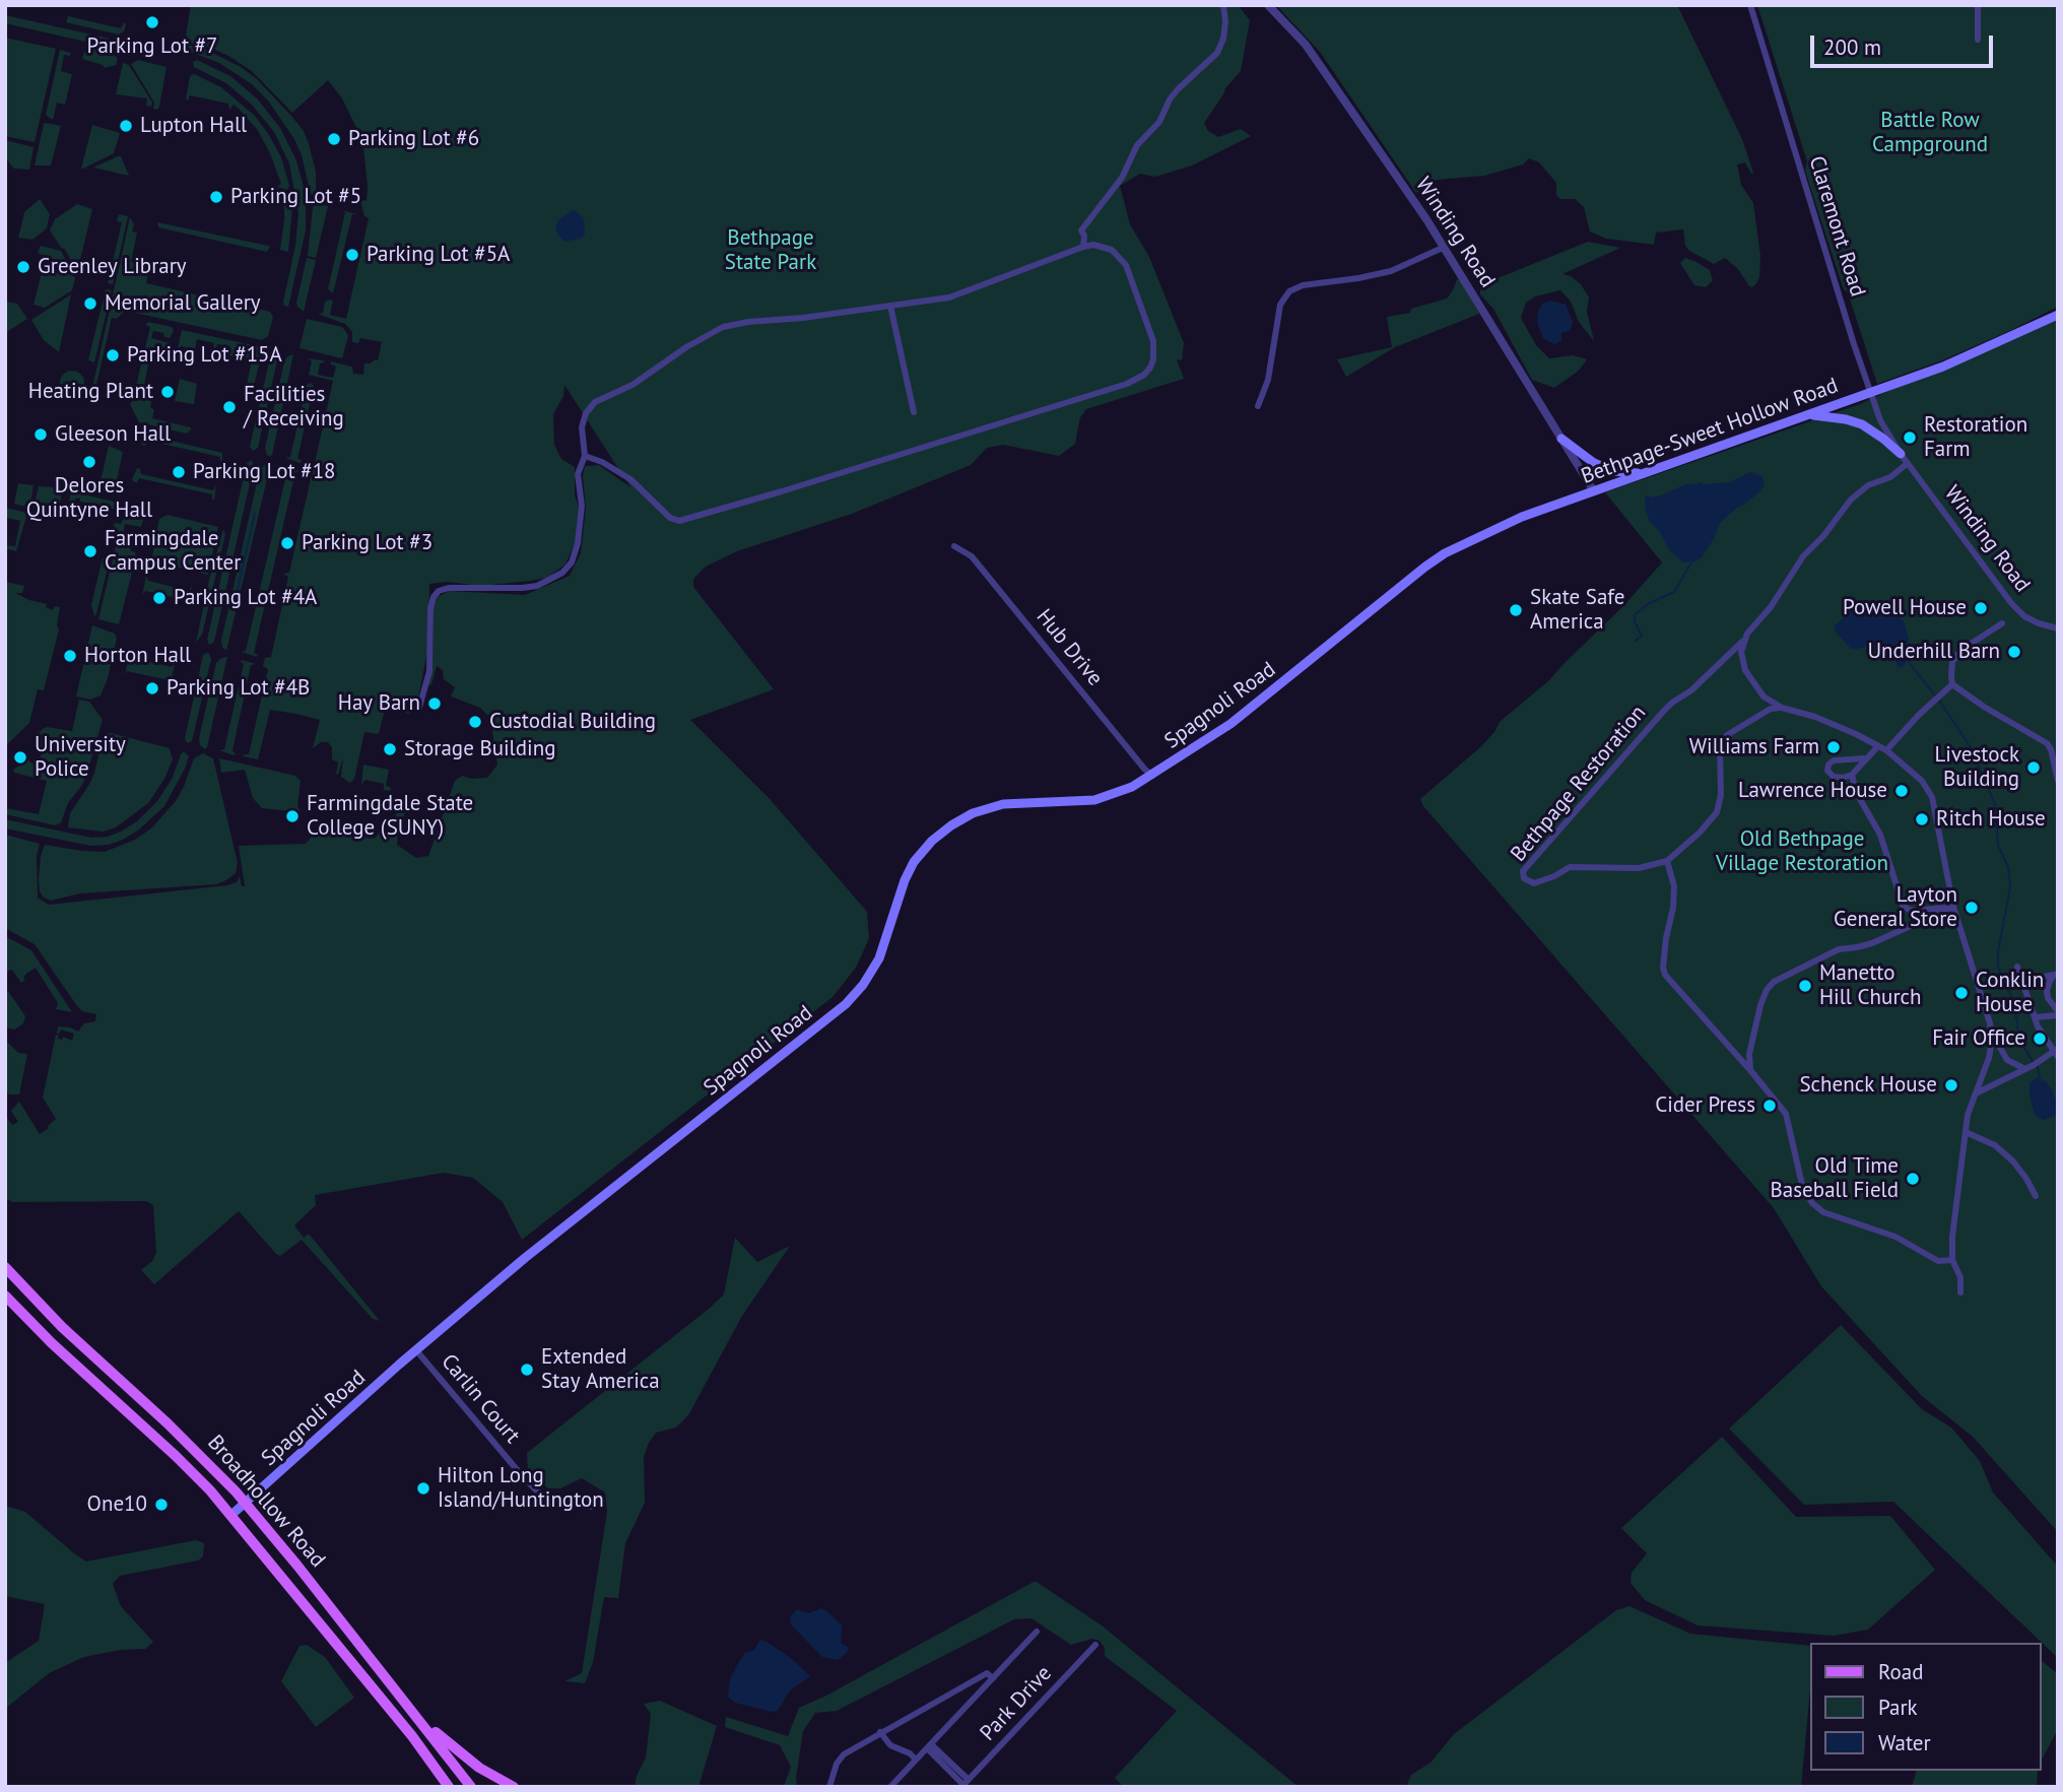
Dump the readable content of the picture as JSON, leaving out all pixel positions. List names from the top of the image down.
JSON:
{
  "streets": {
    "main road": ["Bethpage-Sweet Hollow Road", "Spagnoli Road", "Broadhollow Road"],
    "street": [
      "Claremont Road",
      "Winding Road",
      "Hub Drive",
      "Bethpage Restoration",
      "Carlin Court",
      "Park Drive"
    ]
  },
  "crossings": [
    ["Claremont Road", "Winding Road"],
    ["Claremont Road", "Bethpage-Sweet Hollow Road"],
    ["Winding Road", "Bethpage-Sweet Hollow Road"],
    ["Winding Road", "Bethpage Restoration"],
    ["Bethpage-Sweet Hollow Road", "Spagnoli Road"],
    ["Hub Drive", "Spagnoli Road"],
    ["Spagnoli Road", "Carlin Court"],
    ["Spagnoli Road", "Broadhollow Road"]
  ],
  "parks": ["Battle Row Campground", "Bethpage State Park", "Old Bethpage Village Restoration"],
  "places": [
    "Parking Lot #7",
    "Lupton Hall",
    "Parking Lot #6",
    "Parking Lot #5",
    "Parking Lot #5A",
    "Greenley Library",
    "Memorial Gallery",
    "Parking Lot #15A",
    "Heating Plant",
    "Facilities / Receiving",
    "Gleeson Hall",
    "Restoration Farm",
    "Delores Quintyne Hall",
    "Parking Lot #18",
    "Parking Lot #3",
    "Farmingdale Campus Center",
    "Parking Lot #4A",
    "Powell House",
    "Skate Safe America",
    "Underhill Barn",
    "Horton Hall",
    "Parking Lot #4B",
    "Hay Barn",
    "Custodial Building",
    "Williams Farm",
    "Storage Building",
    "University Police",
    "Livestock Building",
    "Lawrence House",
    "Farmingdale State College (SUNY)",
    "Ritch House",
    "Layton General Store",
    "Manetto Hill Church",
    "Conklin House",
    "Fair Office",
    "Schenck House",
    "Cider Press",
    "Old Time Baseball Field",
    "Extended Stay America",
    "Hilton Long Island/Huntington",
    "One10"
  ],
  "legend": ["Road", "Park", "Water"],
  "scale_bar": "200 m"
}
